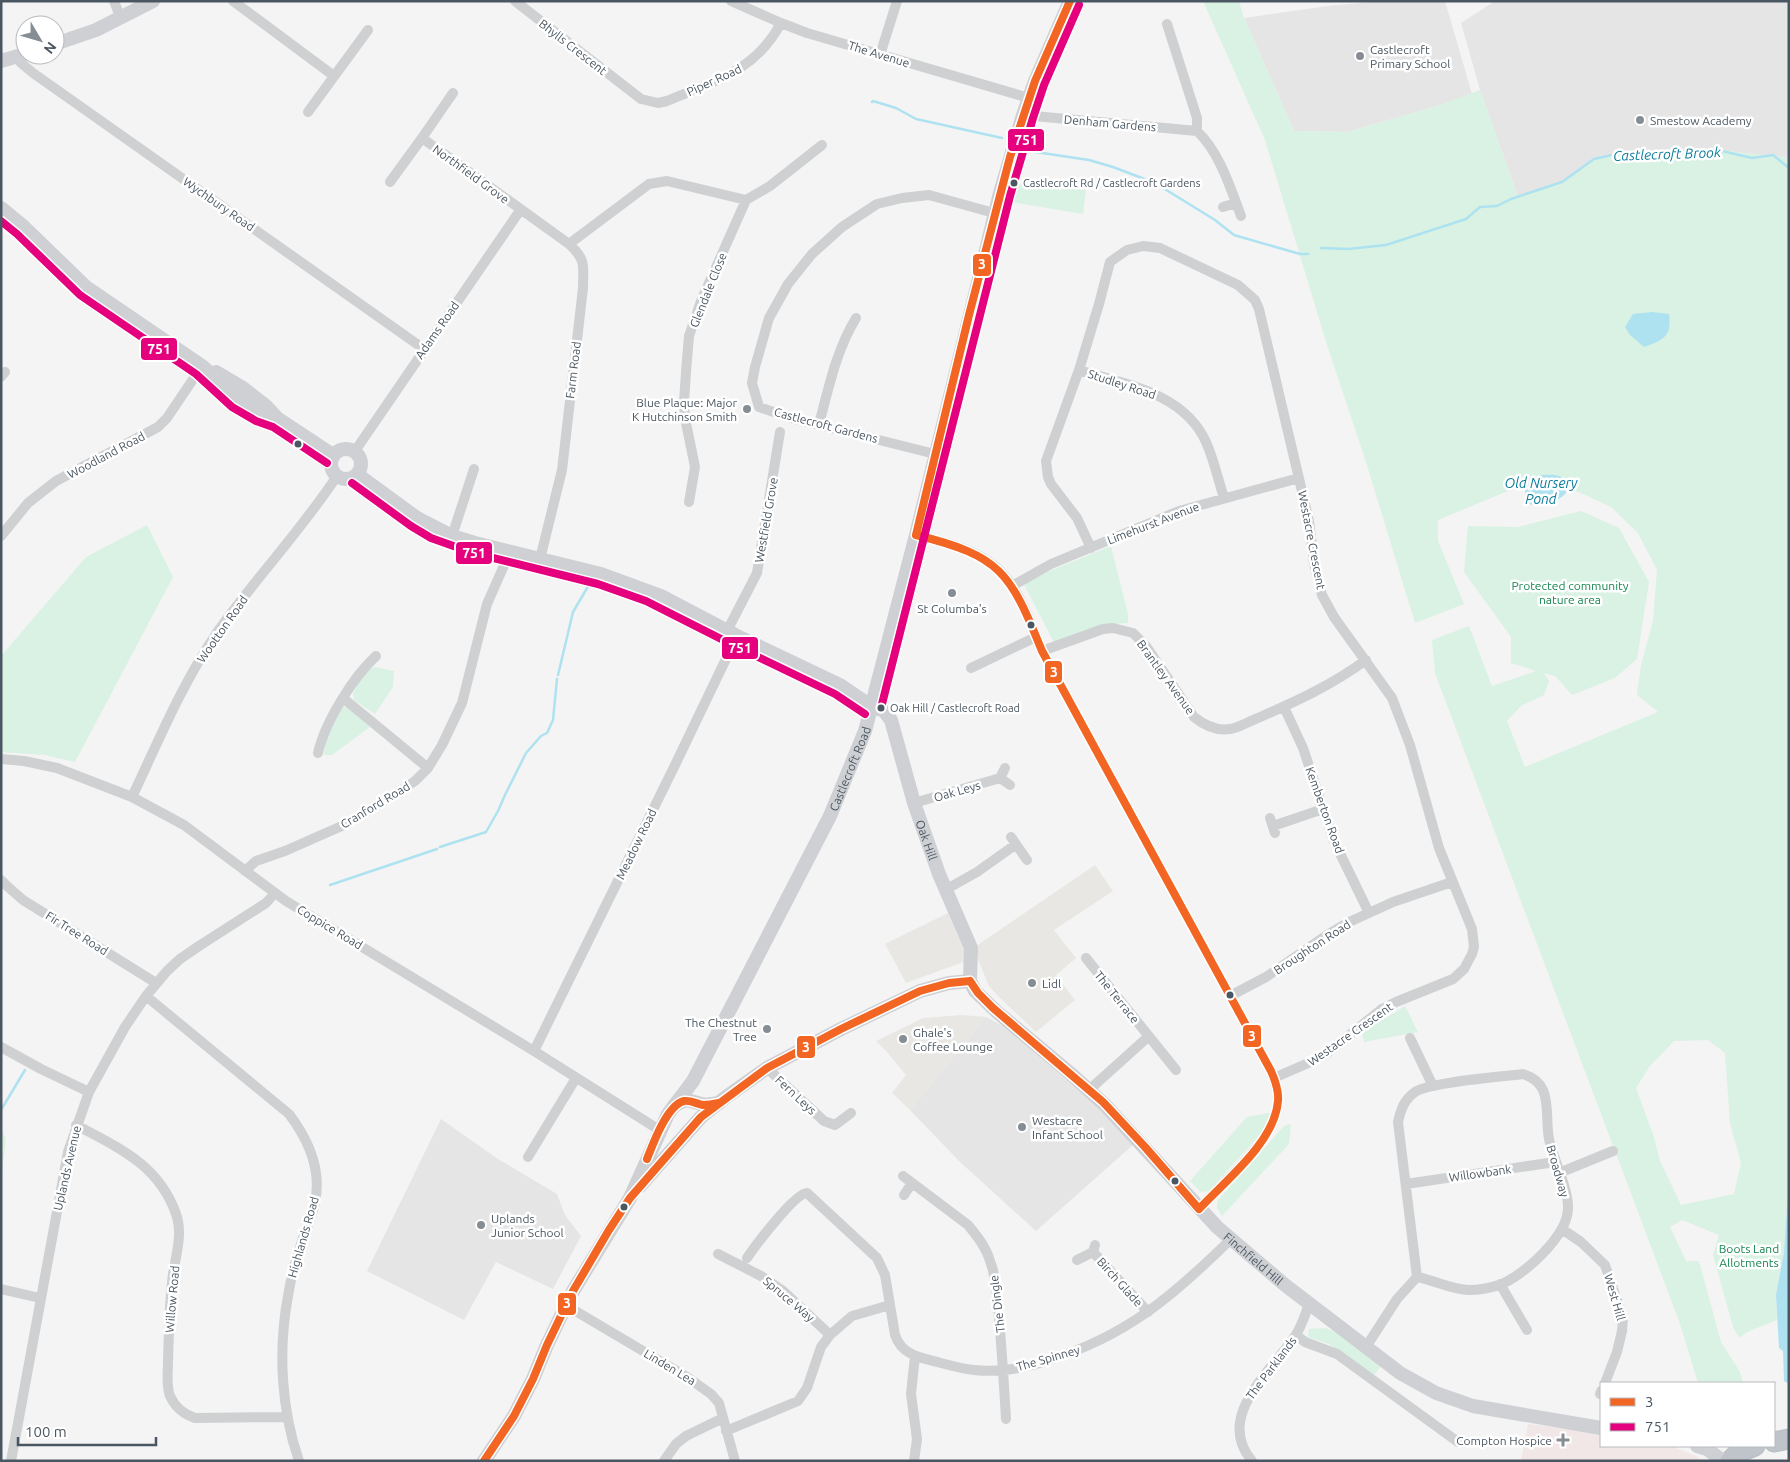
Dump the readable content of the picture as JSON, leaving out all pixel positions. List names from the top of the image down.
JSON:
{
  "streets": {
    "street": [
      "Bhylls Crescent",
      "The Avenue",
      "Piper Road",
      "Denham Gardens",
      "Northfield Grove",
      "Wychbury Road",
      "Glendale Close",
      "Adams Road",
      "Farm Road",
      "Studley Road",
      "Castlecroft Gardens",
      "Woodland Road",
      "Westfield Grove",
      "Limehurst Avenue",
      "Westacre Crescent",
      "Wootton Road",
      "Brantley Avenue",
      "Castlecroft Road",
      "Oak Leys",
      "Cranford Road",
      "Kemberton Road",
      "Oak Hill",
      "Meadow Road",
      "Coppice Road",
      "Fir Tree Road",
      "Broughton Road",
      "The Terrace",
      "Fern Leys",
      "Uplands Avenue",
      "Broadway",
      "Willowbank",
      "Highlands Road",
      "Finchfield Hill",
      "Birch Glade",
      "West Hill",
      "Willow Road",
      "Spruce Way",
      "The Dingle",
      "The Spinney",
      "Linden Lea",
      "The Parklands"
    ]
  },
  "crossings": [
    ["Bhylls Crescent", "Piper Road"],
    ["The Avenue", "Piper Road"],
    ["The Avenue", "Castlecroft Road"],
    ["Denham Gardens", "Castlecroft Road"],
    ["Northfield Grove", "Adams Road"],
    ["Northfield Grove", "Farm Road"],
    ["Wychbury Road", "Adams Road"],
    ["Adams Road", "Farm Road"],
    ["Adams Road", "Wootton Road"],
    ["Adams Road", "Oak Hill"],
    ["Farm Road", "Oak Hill"],
    ["Studley Road", "Limehurst Avenue"],
    ["Studley Road", "Westacre Crescent"],
    ["Castlecroft Gardens", "Castlecroft Road"],
    ["Westfield Grove", "Oak Hill"],
    ["Westfield Grove", "Meadow Road"],
    ["Limehurst Avenue", "Westacre Crescent"],
    ["Westacre Crescent", "Brantley Avenue"],
    ["Westacre Crescent", "Broughton Road"],
    ["Wootton Road", "Oak Hill"],
    ["Wootton Road", "Coppice Road"],
    ["Brantley Avenue", "Kemberton Road"],
    ["Castlecroft Road", "Oak Hill"],
    ["Castlecroft Road", "Coppice Road"],
    ["Oak Leys", "Oak Hill"],
    ["Cranford Road", "Oak Hill"],
    ["Cranford Road", "Coppice Road"],
    ["Kemberton Road", "Broughton Road"],
    ["Oak Hill", "Meadow Road"],
    ["Oak Hill", "Finchfield Hill"],
    ["Meadow Road", "Coppice Road"],
    ["Coppice Road", "Uplands Avenue"],
    ["Fir Tree Road", "Uplands Avenue"],
    ["Uplands Avenue", "Highlands Road"],
    ["Uplands Avenue", "Willow Road"],
    ["Broadway", "Willowbank"],
    ["Broadway", "West Hill"],
    ["Highlands Road", "Willow Road"],
    ["Finchfield Hill", "The Spinney"],
    ["Finchfield Hill", "The Parklands"],
    ["Birch Glade", "The Spinney"],
    ["The Dingle", "The Spinney"]
  ],
  "water": ["Castlecroft Brook", "Old Nursery Pond"],
  "parks": ["Protected community nature area", "Boots Land Allotments"],
  "places": {
    "other": [
      "Castlecroft Primary School",
      "Smestow Academy",
      "Castlecroft Rd / Castlecroft Gardens",
      "Blue Plaque: Major K Hutchinson Smith",
      "St Columba's",
      "Oak Hill / Castlecroft Road",
      "Lidl",
      "The Chestnut Tree",
      "Ghale's Coffee Lounge",
      "Westacre Infant School",
      "Uplands Junior School"
    ],
    "health": ["Compton Hospice"]
  },
  "lines": ["transit line 3", "transit line 751"],
  "legend": ["3", "751"],
  "scale_bar": "100 m",
  "north": "bottom right"
}
